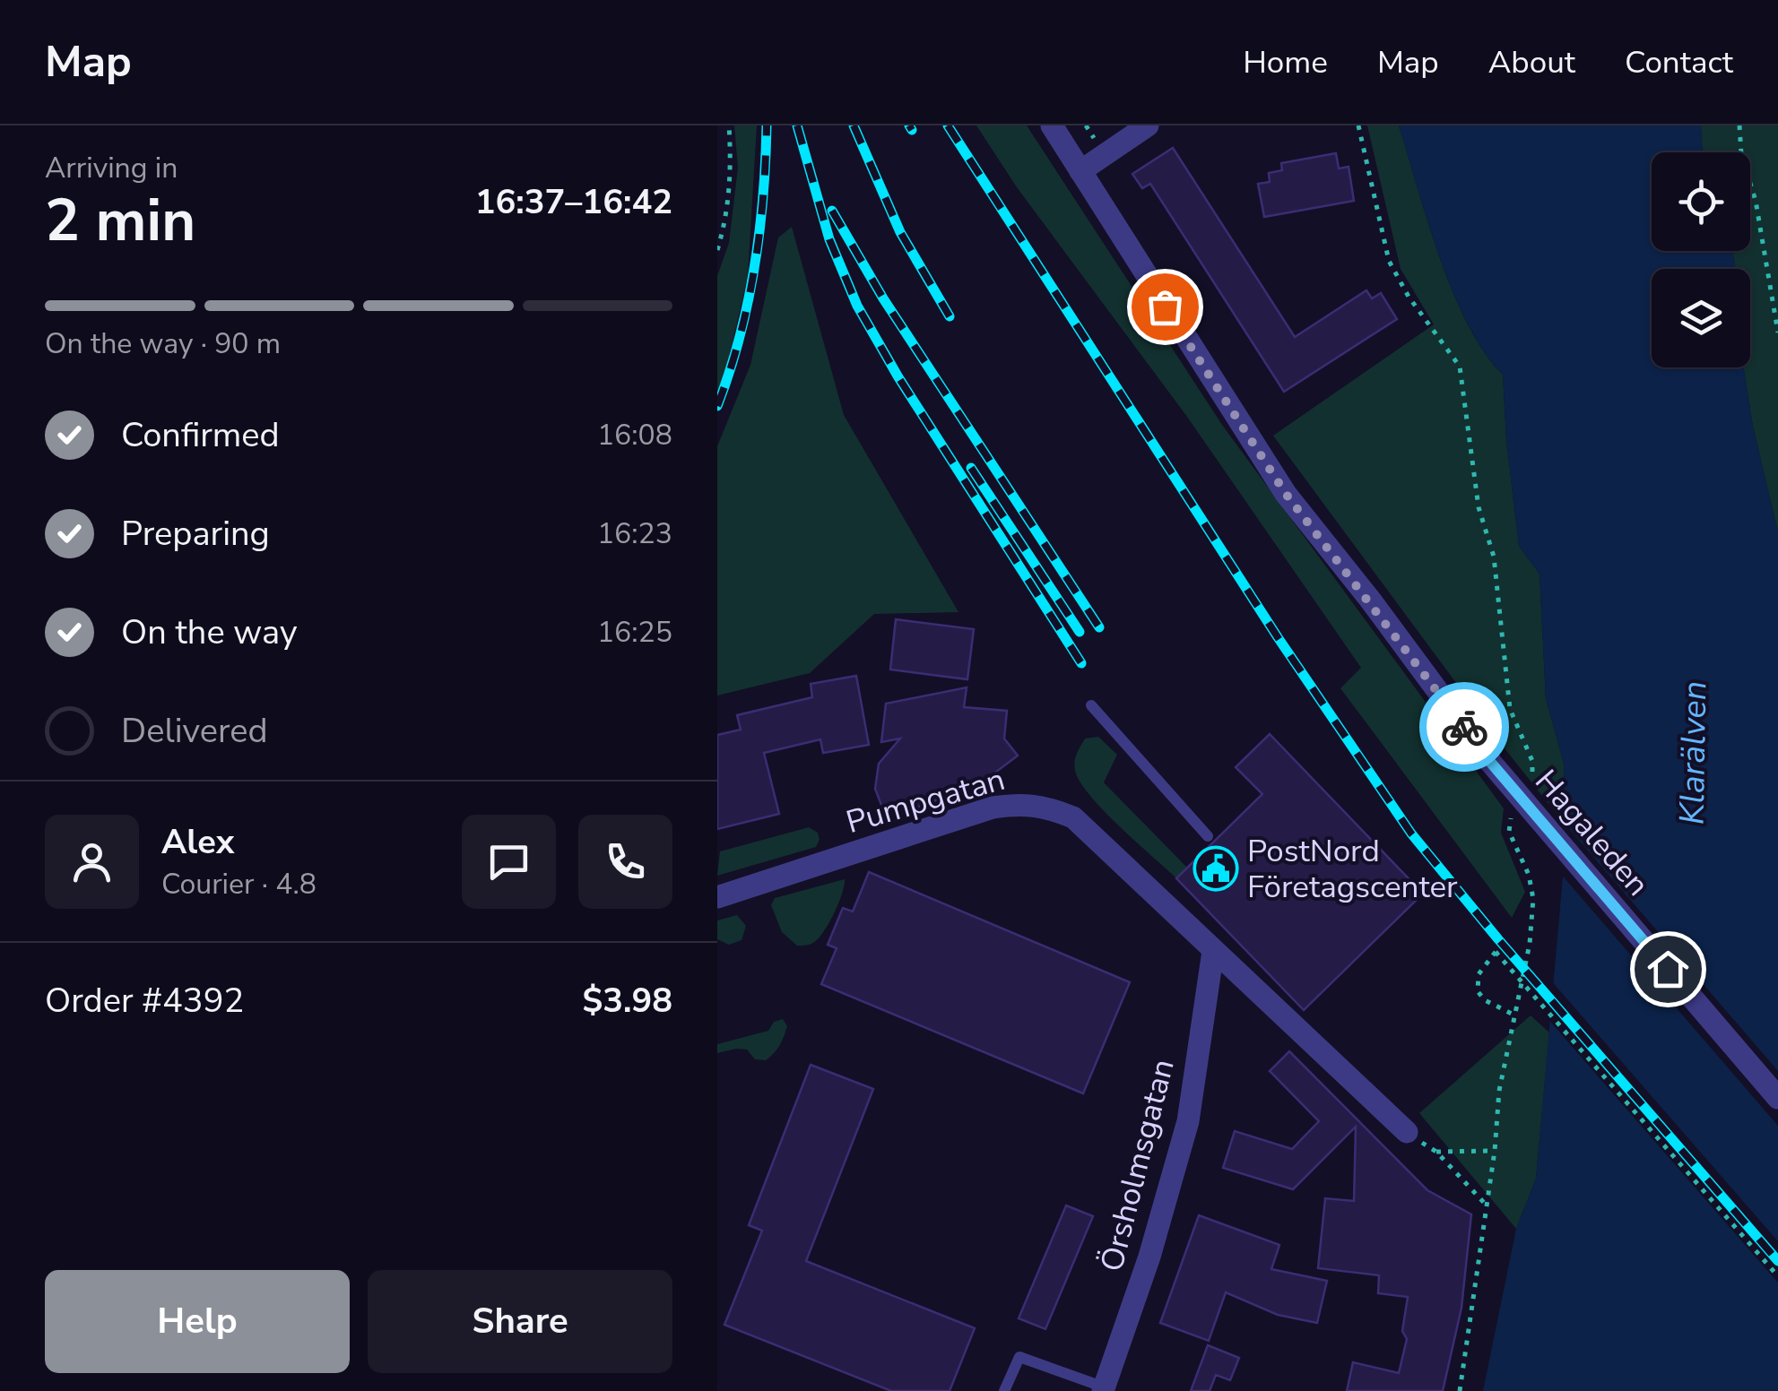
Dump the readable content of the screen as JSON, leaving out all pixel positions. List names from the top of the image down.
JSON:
{
  "streets": {
    "street": ["Pumpgatan", "Hagaleden", "Örsholmsgatan"]
  },
  "crossings": [
    ["Pumpgatan", "Örsholmsgatan"]
  ],
  "water": ["Klarälven"],
  "places": {
    "public building": ["PostNord Företagscenter"]
  },
  "page": {
    "header": "Map",
    "nav": [
      "Home",
      "Map",
      "About",
      "Contact"
    ],
    "heading": ["2 min", "Arriving in", "16:37–16:42"],
    "panel": [
      "Alex",
      "Courier · 4.8",
      "Order #4392",
      "$3.98"
    ],
    "bar": "On the way · 90 m",
    "list": [
      ["Confirmed", "16:08"],
      ["Preparing", "16:23"],
      ["On the way", "16:25"],
      "Delivered"
    ],
    "buttons": ["Help", "Share"]
  }
}
